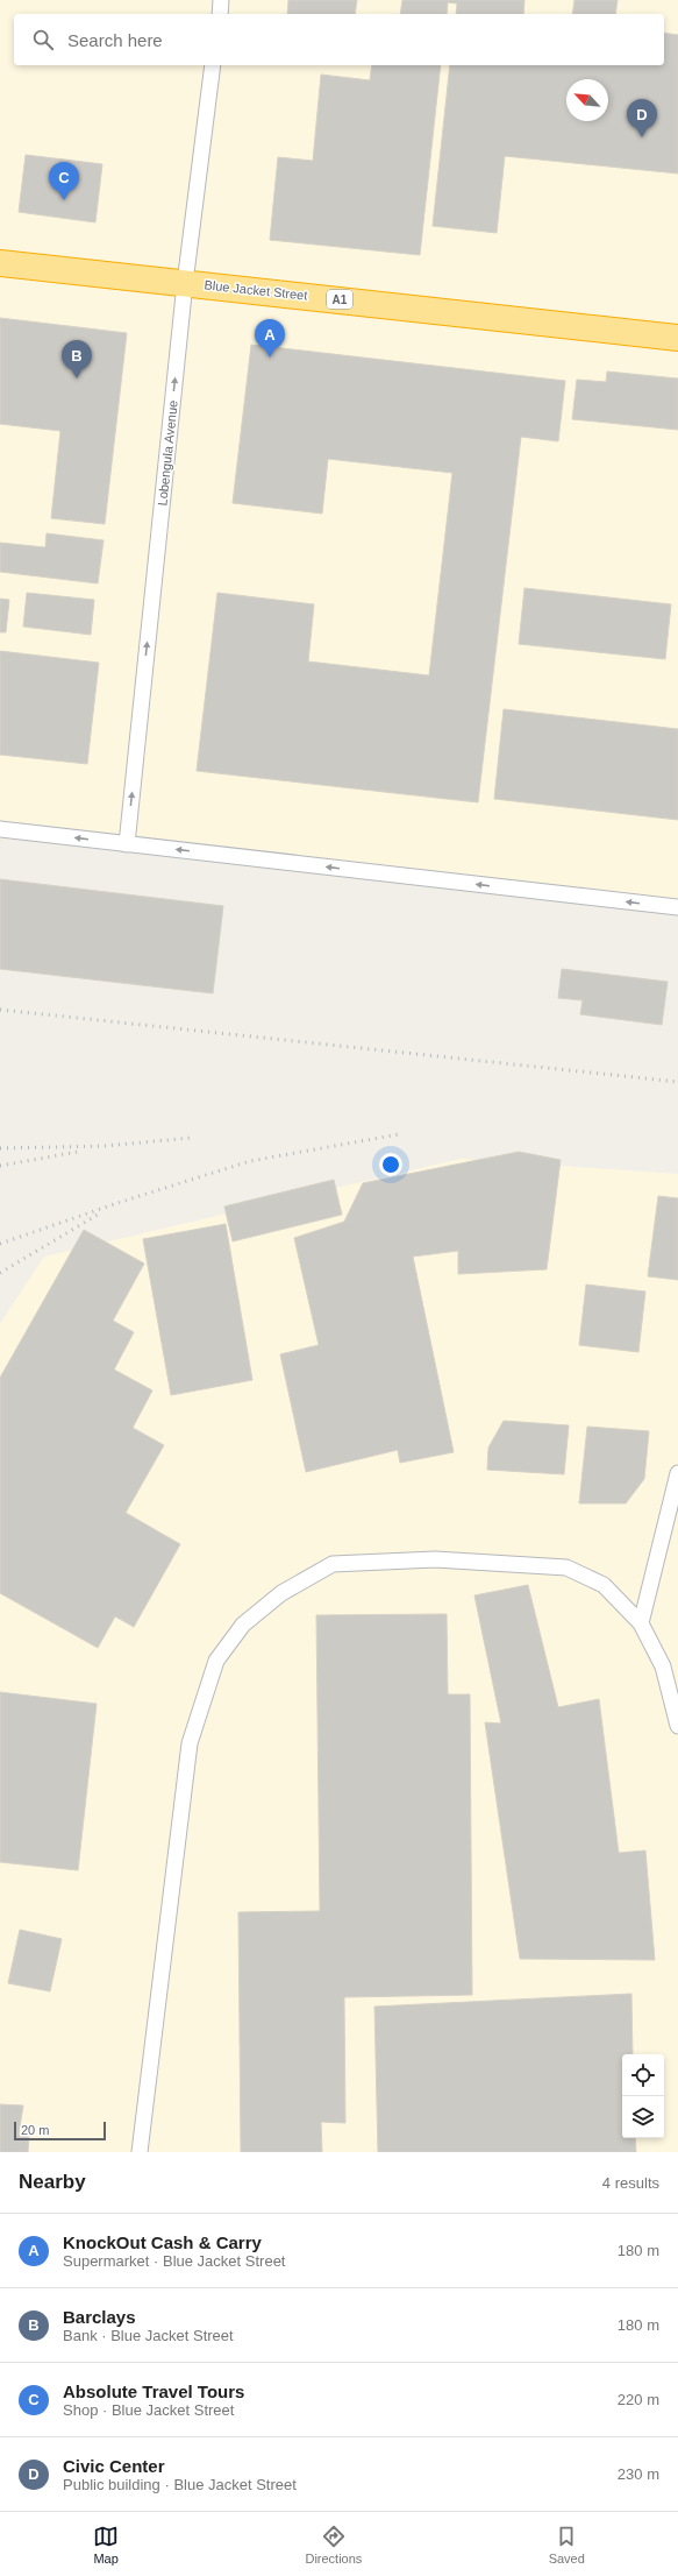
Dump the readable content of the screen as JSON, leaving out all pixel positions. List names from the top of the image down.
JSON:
{
  "streets": {
    "highway": ["Blue Jacket Street", "A1"],
    "lane": ["Lobengula Avenue"]
  },
  "crossings": [
    ["Blue Jacket Street", "Lobengula Avenue"]
  ],
  "one_way": ["Lobengula Avenue"],
  "scale_bar": "20 m",
  "north": "top left",
  "page": {
    "search": "Search here",
    "pins": [
      "D",
      "C",
      "A",
      "B"
    ],
    "scale": "20 m",
    "heading": ["Nearby", "4 results"],
    "list": [
      {
        "mark": "A",
        "name": "KnockOut Cash & Carry",
        "note": "Supermarket · Blue Jacket Street",
        "value": "180 m"
      },
      {
        "mark": "B",
        "name": "Barclays",
        "note": "Bank · Blue Jacket Street",
        "value": "180 m"
      },
      {
        "mark": "C",
        "name": "Absolute Travel Tours",
        "note": "Shop · Blue Jacket Street",
        "value": "220 m"
      },
      {
        "mark": "D",
        "name": "Civic Center",
        "note": "Public building · Blue Jacket Street",
        "value": "230 m"
      }
    ],
    "nav": ["Map", "Directions", "Saved"]
  }
}
